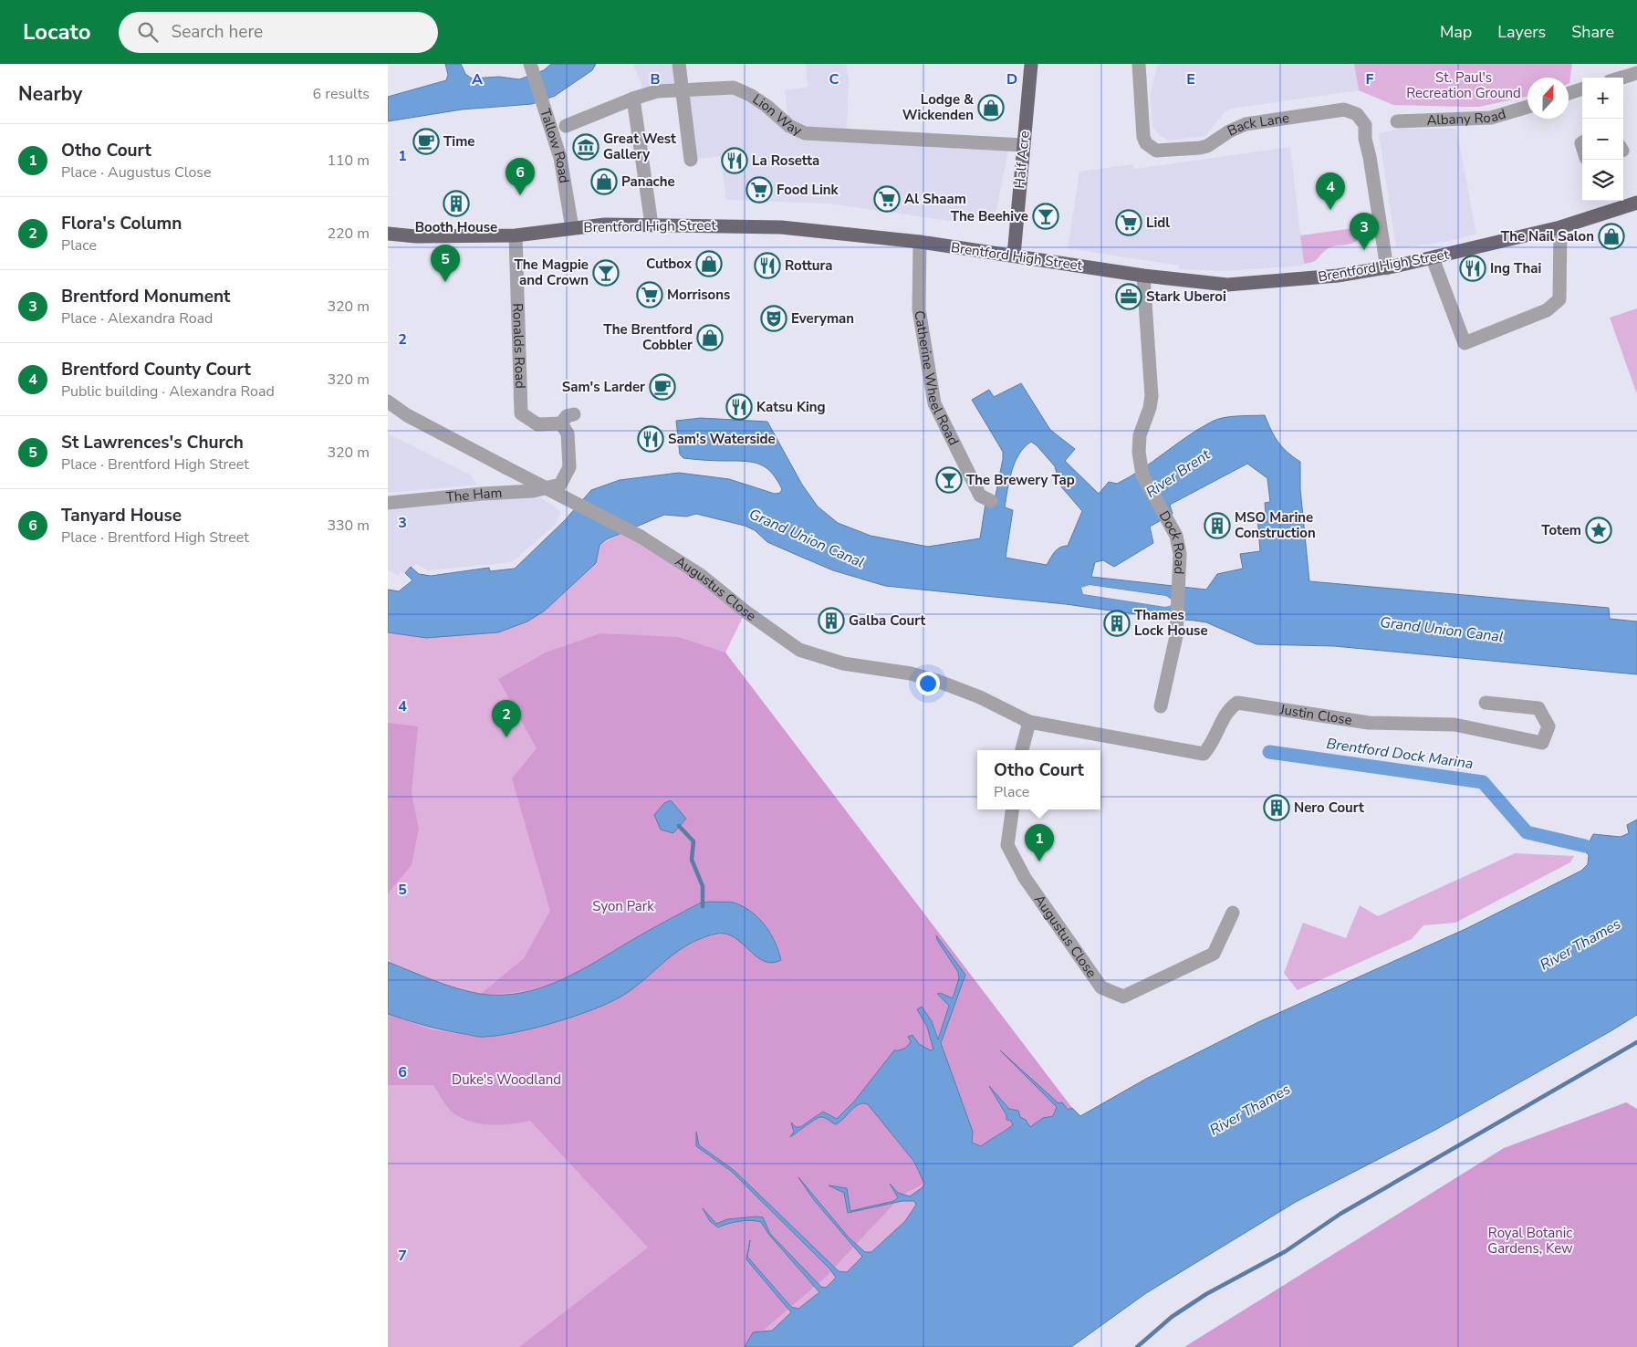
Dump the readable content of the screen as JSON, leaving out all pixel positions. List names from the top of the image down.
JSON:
{
  "streets": {
    "main road": ["Half Acre", "Brentford High Street"],
    "street": [
      "Lion Way",
      "Albany Road",
      "Back Lane",
      "Tallow Road",
      "Ronalds Road",
      "Catherine Wheel Road",
      "The Ham",
      "Dock Road",
      "Augustus Close",
      "Justin Close"
    ]
  },
  "crossings": [
    ["Lion Way", "Half Acre"],
    ["Back Lane", "Brentford High Street"],
    ["Tallow Road", "Brentford High Street"],
    ["Half Acre", "Brentford High Street"],
    ["Brentford High Street", "Ronalds Road"],
    ["Brentford High Street", "Catherine Wheel Road"],
    ["Brentford High Street", "Dock Road"],
    ["Ronalds Road", "The Ham"],
    ["Augustus Close", "Justin Close"]
  ],
  "water": [
    "River Brent",
    "Grand Union Canal",
    "Brentford Dock Marina",
    "River Thames"
  ],
  "parks": [
    "St. Paul's Recreation Ground",
    "Syon Park",
    "Duke's Woodland",
    "Royal Botanic Gardens, Kew"
  ],
  "places": {
    "shop": [
      "Lodge & Wickenden",
      "Panache",
      "The Nail Salon",
      "Cutbox",
      "The Brentford Cobbler"
    ],
    "cafe": ["Time", "Sam's Larder"],
    "museum": ["Great West Gallery"],
    "restaurant": [
      "La Rosetta",
      "Rottura",
      "Ing Thai",
      "Katsu King",
      "Sam's Waterside"
    ],
    "supermarket": [
      "Food Link",
      "Al Shaam",
      "Lidl",
      "Morrisons"
    ],
    "building": [
      "Booth House",
      "MSO Marine Construction",
      "Galba Court",
      "Thames Lock House",
      "Nero Court"
    ],
    "bar": ["The Beehive", "The Magpie and Crown", "The Brewery Tap"],
    "office": ["Stark Uberoi"],
    "theatre": ["Everyman"],
    "place": ["Totem"]
  },
  "north": "top",
  "page": {
    "header": "Locato",
    "search": "Search here",
    "nav": ["Map", "Layers", "Share"],
    "heading": ["Nearby", "6 results"],
    "map_buttons": ["+", "−"],
    "list": [
      {
        "mark": "1",
        "name": "Otho Court",
        "note": "Place · Augustus Close",
        "value": "110 m"
      },
      {
        "mark": "2",
        "name": "Flora's Column",
        "note": "Place",
        "value": "220 m"
      },
      {
        "mark": "3",
        "name": "Brentford Monument",
        "note": "Place · Alexandra Road",
        "value": "320 m"
      },
      {
        "mark": "4",
        "name": "Brentford County Court",
        "note": "Public building · Alexandra Road",
        "value": "320 m"
      },
      {
        "mark": "5",
        "name": "St Lawrences's Church",
        "note": "Place · Brentford High Street",
        "value": "320 m"
      },
      {
        "mark": "6",
        "name": "Tanyard House",
        "note": "Place · Brentford High Street",
        "value": "330 m"
      }
    ],
    "pins": [
      "6",
      "4",
      "3",
      "5",
      "2",
      "1"
    ],
    "popup": ["Otho Court", "Place"]
  },
  "grid": {
    "columns": [
      "A",
      "B",
      "C",
      "D",
      "E",
      "F"
    ],
    "rows": [
      "1",
      "2",
      "3",
      "4",
      "5",
      "6",
      "7"
    ]
  }
}
